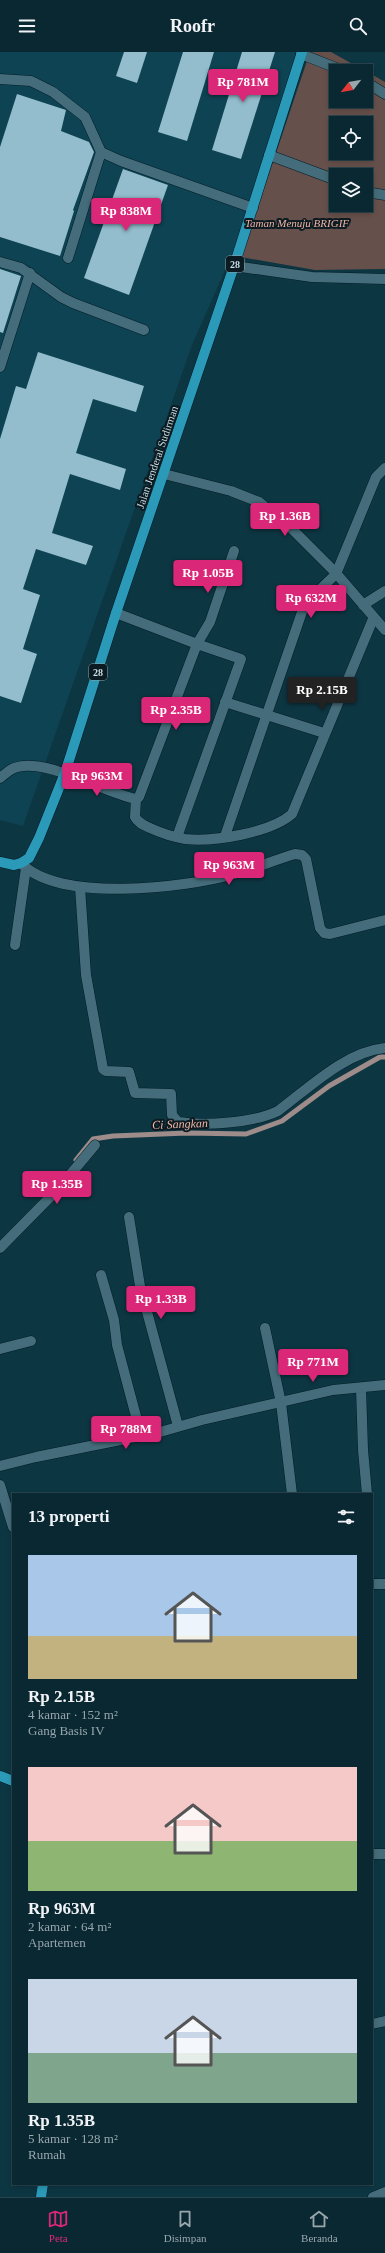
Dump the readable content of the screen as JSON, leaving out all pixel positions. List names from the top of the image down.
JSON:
{
  "streets": {
    "main road": ["28", "Jalan Jenderal Sudirman"]
  },
  "water": ["Ci Sangkan"],
  "parks": ["Taman Menuju BRIGIF"],
  "north": "bottom left",
  "page": {
    "header": "Roofr",
    "price": [
      "Rp 781M",
      "Rp 838M",
      "Rp 1.36B",
      "Rp 1.05B",
      "Rp 632M",
      "Rp 2.15B",
      "Rp 2.35B",
      "Rp 963M",
      "Rp 963M",
      "Rp 1.35B",
      "Rp 1.33B",
      "Rp 771M",
      "Rp 788M"
    ],
    "heading": "13 properti",
    "list": [
      {
        "name": "Rp 2.15B",
        "note": "4 kamar · 152 m² · Gang Basis IV"
      },
      {
        "name": "Rp 963M",
        "note": "2 kamar · 64 m² · Apartemen"
      },
      {
        "name": "Rp 1.35B",
        "note": "5 kamar · 128 m² · Rumah"
      }
    ],
    "tabs": ["Peta", "Disimpan", "Beranda"]
  }
}
